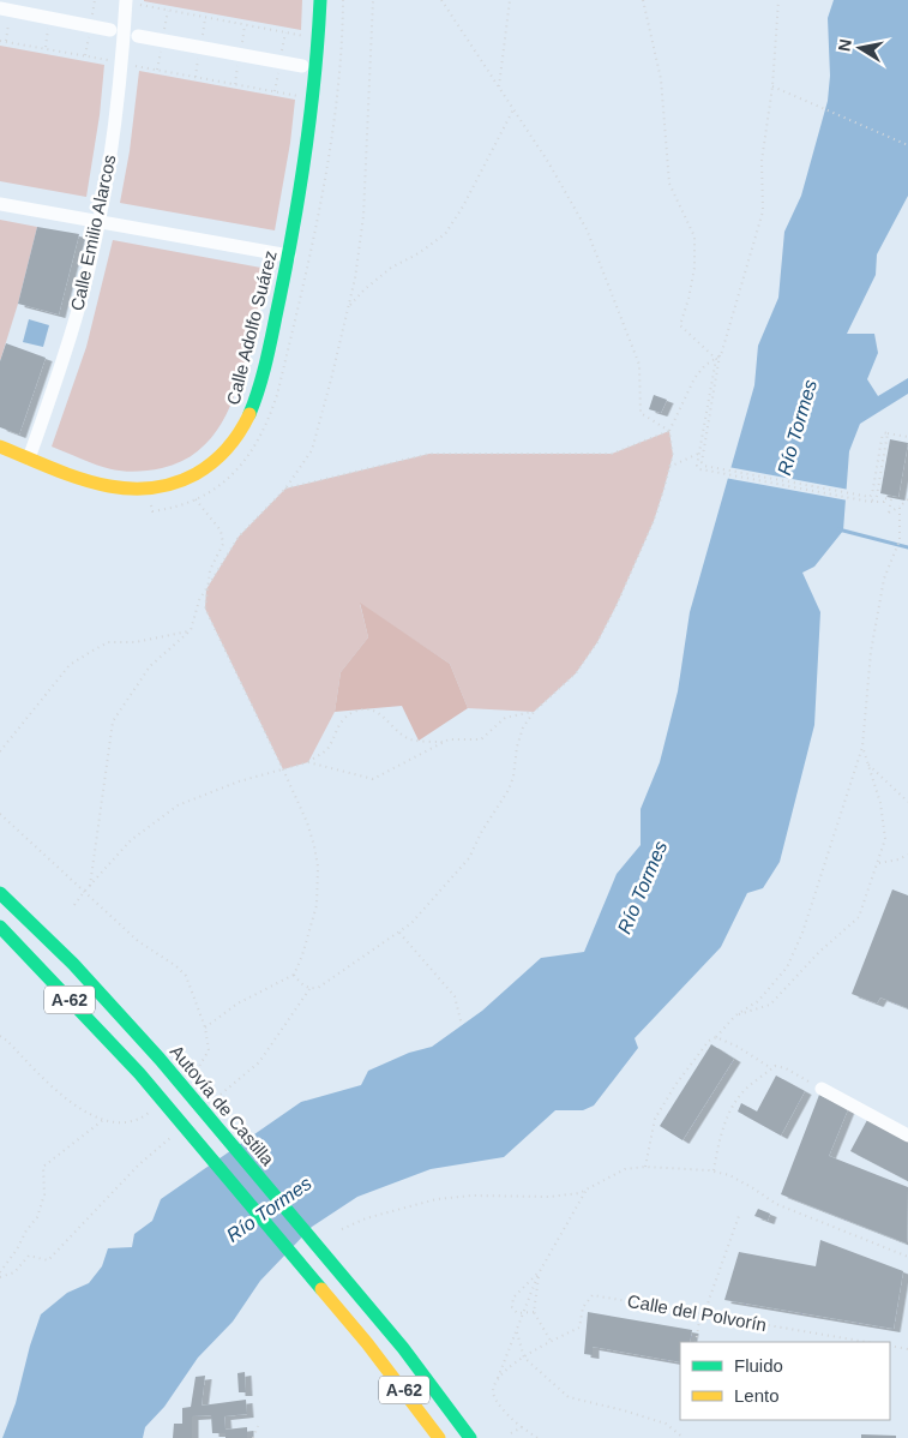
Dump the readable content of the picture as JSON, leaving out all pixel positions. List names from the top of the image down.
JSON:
{
  "streets": {
    "main road": ["Calle Adolfo Suárez", "A-62", "Autovía de Castilla"],
    "street": ["Calle Emilio Alarcos"],
    "path": ["Calle del Polvorín"]
  },
  "crossings": [
    ["Calle Emilio Alarcos", "Calle Adolfo Suárez"]
  ],
  "water": ["Río Tormes"],
  "legend": ["Fluido", "Lento"],
  "north": "left"
}
